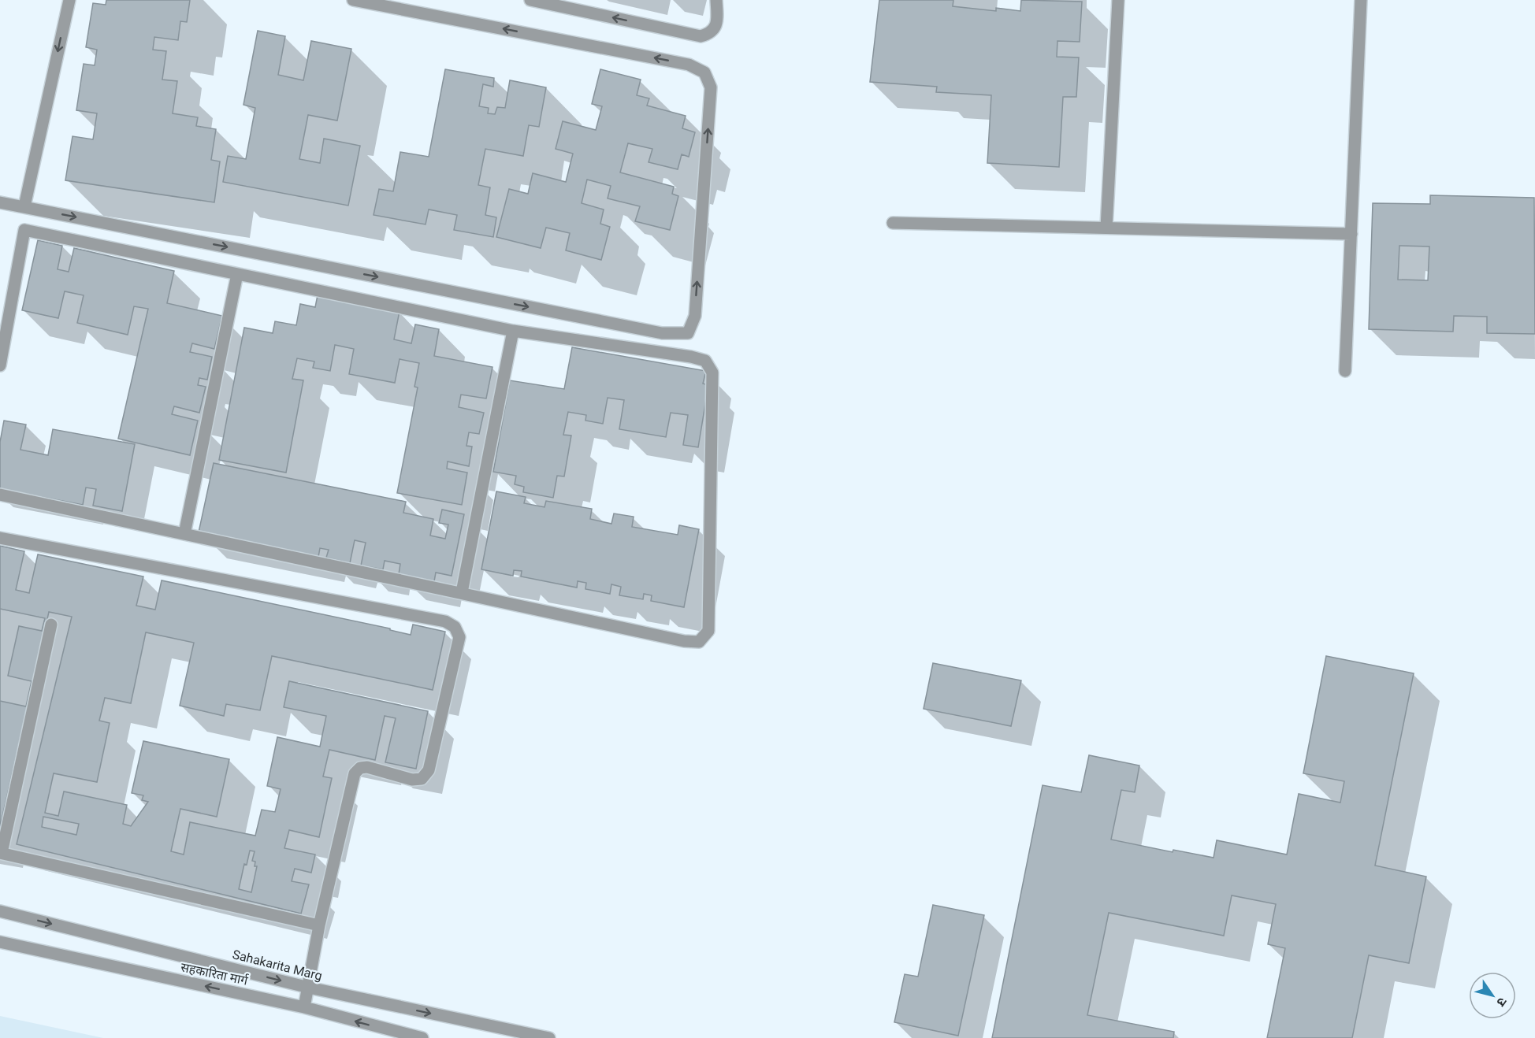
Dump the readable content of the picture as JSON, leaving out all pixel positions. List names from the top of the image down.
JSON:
{
  "streets": {
    "street": ["Sahakarita Marg", "सहकारिता मार्ग"]
  },
  "north": "bottom right"
}
